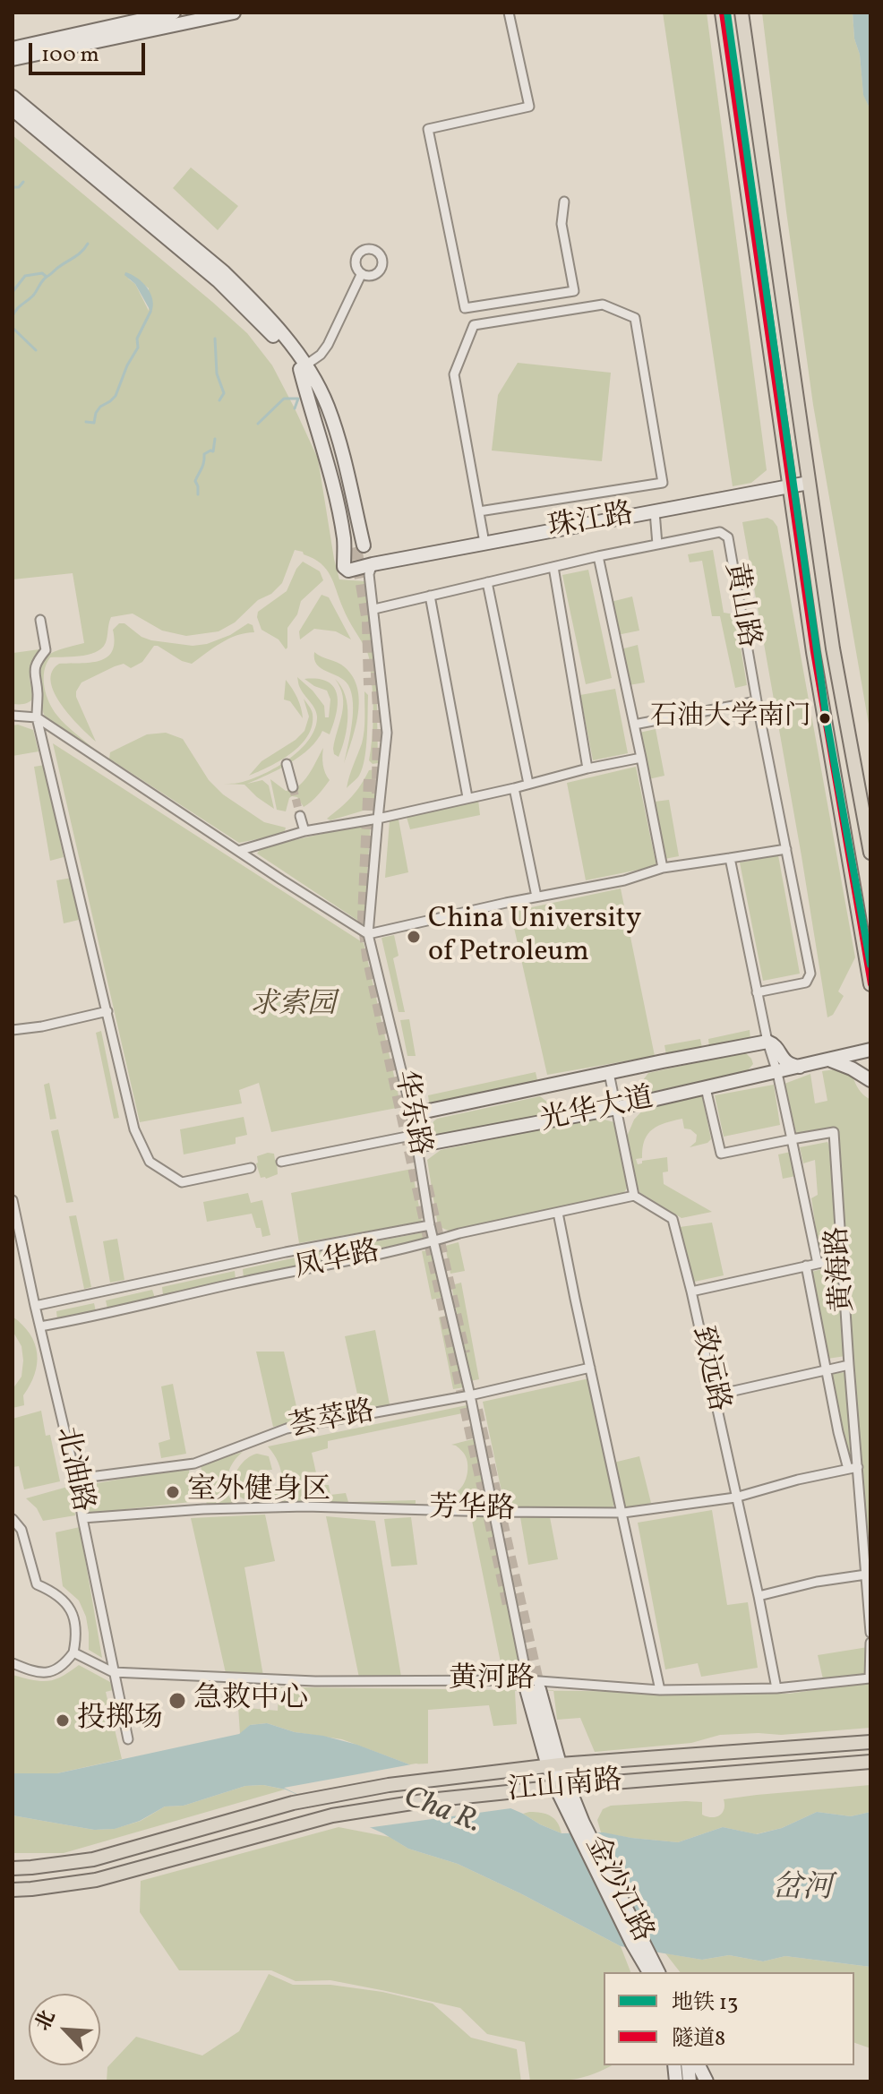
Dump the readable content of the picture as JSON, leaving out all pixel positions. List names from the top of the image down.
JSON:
{
  "streets": {
    "main road": [
      "珠江路",
      "光华大道",
      "江山南路",
      "金沙江路"
    ],
    "street": [
      "黄山路",
      "华东路",
      "凤华路",
      "黄海路",
      "致远路",
      "荟萃路",
      "北油路",
      "芳华路",
      "黄河路"
    ]
  },
  "crossings": [
    ["珠江路", "华东路"],
    ["黄山路", "华东路"],
    ["光华大道", "华东路"],
    ["华东路", "凤华路"],
    ["华东路", "荟萃路"],
    ["华东路", "芳华路"],
    ["华东路", "黄河路"],
    ["华东路", "金沙江路"],
    ["凤华路", "致远路"],
    ["凤华路", "北油路"],
    ["黄海路", "芳华路"],
    ["致远路", "芳华路"],
    ["致远路", "黄河路"],
    ["荟萃路", "北油路"],
    ["北油路", "芳华路"],
    ["北油路", "黄河路"],
    ["黄河路", "金沙江路"],
    ["江山南路", "金沙江路"]
  ],
  "water": ["Cha R.", "岔河"],
  "parks": ["求索园"],
  "places": [
    "石油大学南门",
    "China University of Petroleum",
    "室外健身区",
    "急救中心",
    "投掷场"
  ],
  "lines": ["metro line 13", "transit line 隧道8"],
  "legend": ["地铁 13", "隧道8"],
  "scale_bar": "100 m",
  "north": "top left"
}
